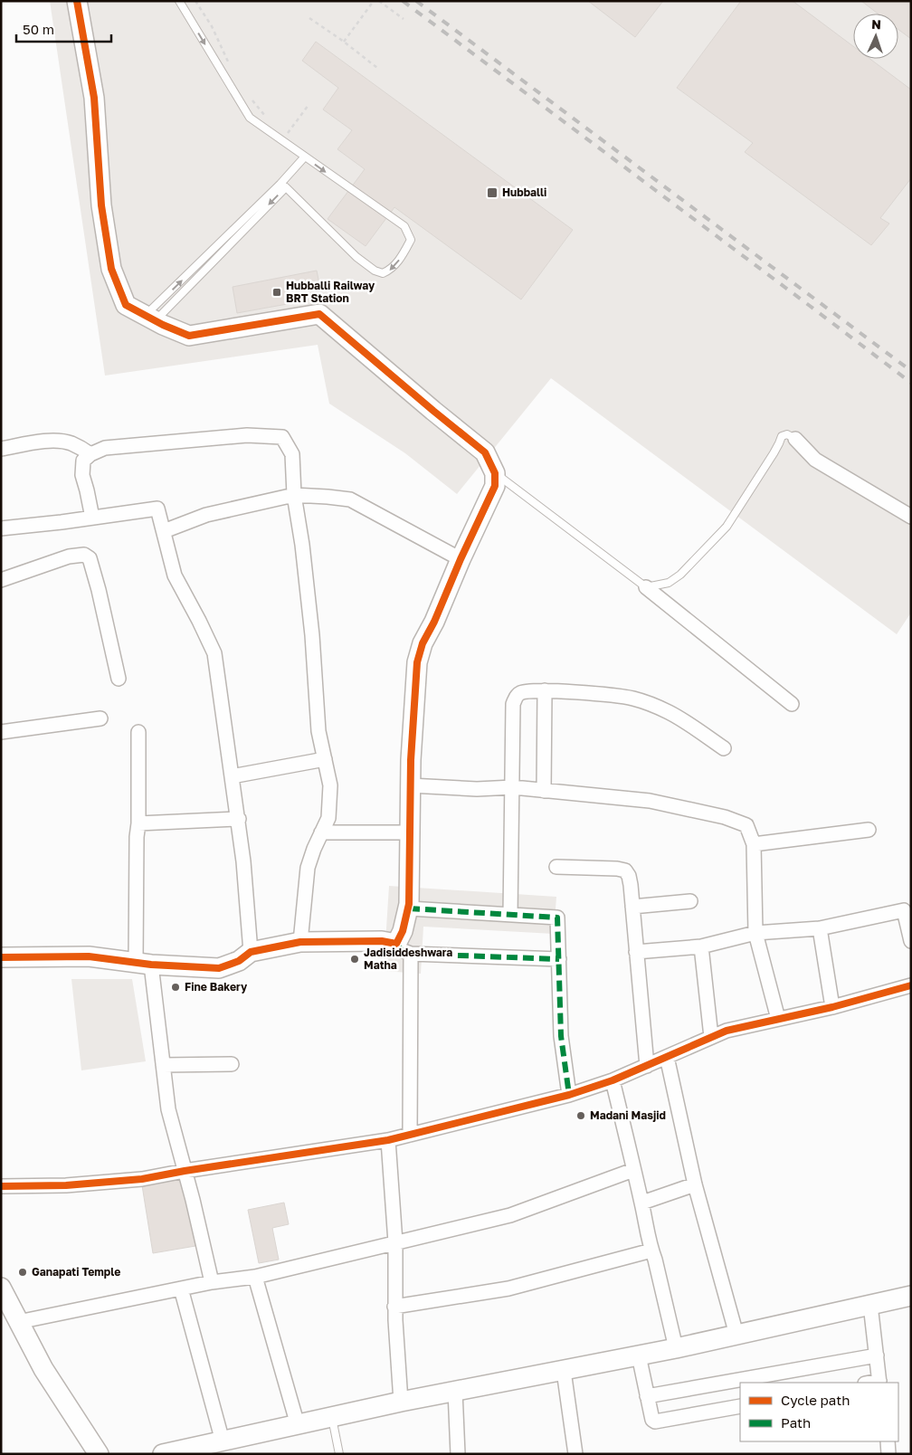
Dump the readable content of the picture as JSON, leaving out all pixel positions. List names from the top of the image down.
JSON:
{
  "places": {
    "transit": ["Hubballi", "Hubballi Railway BRT Station"],
    "other": [
      "Jadisiddeshwara Matha",
      "Fine Bakery",
      "Madani Masjid",
      "Ganapati Temple"
    ]
  },
  "legend": ["Cycle path", "Path"],
  "scale_bar": "50 m",
  "north": "top"
}
